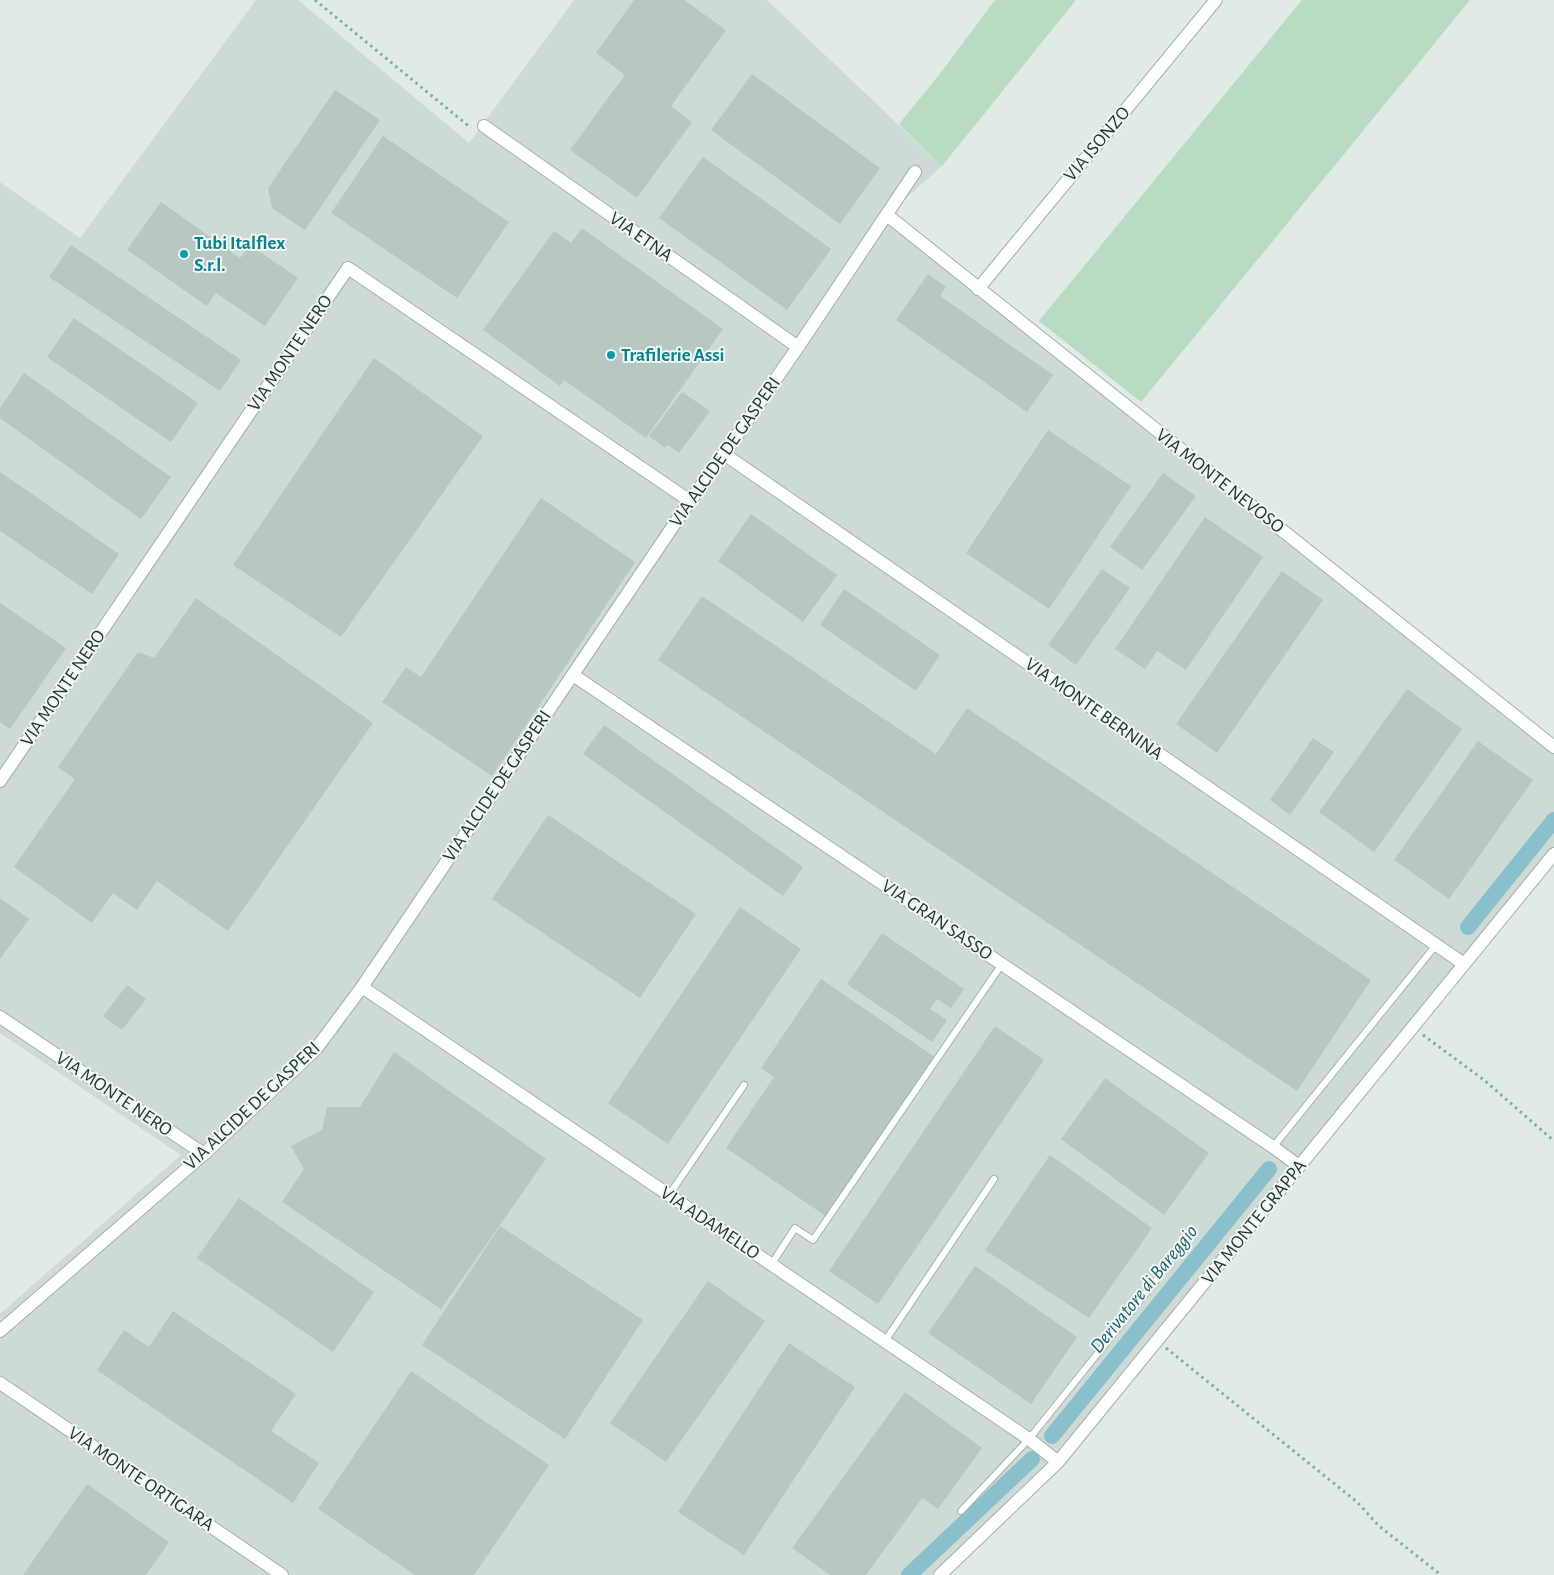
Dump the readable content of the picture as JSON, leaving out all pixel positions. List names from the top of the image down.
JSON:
{
  "streets": {
    "street": [
      "VIA ISONZO",
      "VIA ETNA",
      "VIA MONTE NERO",
      "VIA ALCIDE DE GASPERI",
      "VIA MONTE NEVOSO",
      "VIA MONTE BERNINA",
      "VIA GRAN SASSO",
      "VIA MONTE GRAPPA",
      "VIA ADAMELLO",
      "VIA MONTE ORTIGARA"
    ]
  },
  "crossings": [
    ["VIA ISONZO", "VIA MONTE NEVOSO"],
    ["VIA ETNA", "VIA ALCIDE DE GASPERI"],
    ["VIA MONTE NERO", "VIA ALCIDE DE GASPERI"],
    ["VIA ALCIDE DE GASPERI", "VIA MONTE NEVOSO"],
    ["VIA ALCIDE DE GASPERI", "VIA MONTE BERNINA"],
    ["VIA ALCIDE DE GASPERI", "VIA GRAN SASSO"],
    ["VIA ALCIDE DE GASPERI", "VIA ADAMELLO"],
    ["VIA MONTE BERNINA", "VIA MONTE GRAPPA"],
    ["VIA GRAN SASSO", "VIA MONTE GRAPPA"],
    ["VIA MONTE GRAPPA", "VIA ADAMELLO"]
  ],
  "water": ["Derivatore di Bareggio"],
  "places": ["Tubi Italflex S.r.l.", "Trafilerie Assi"]
}
